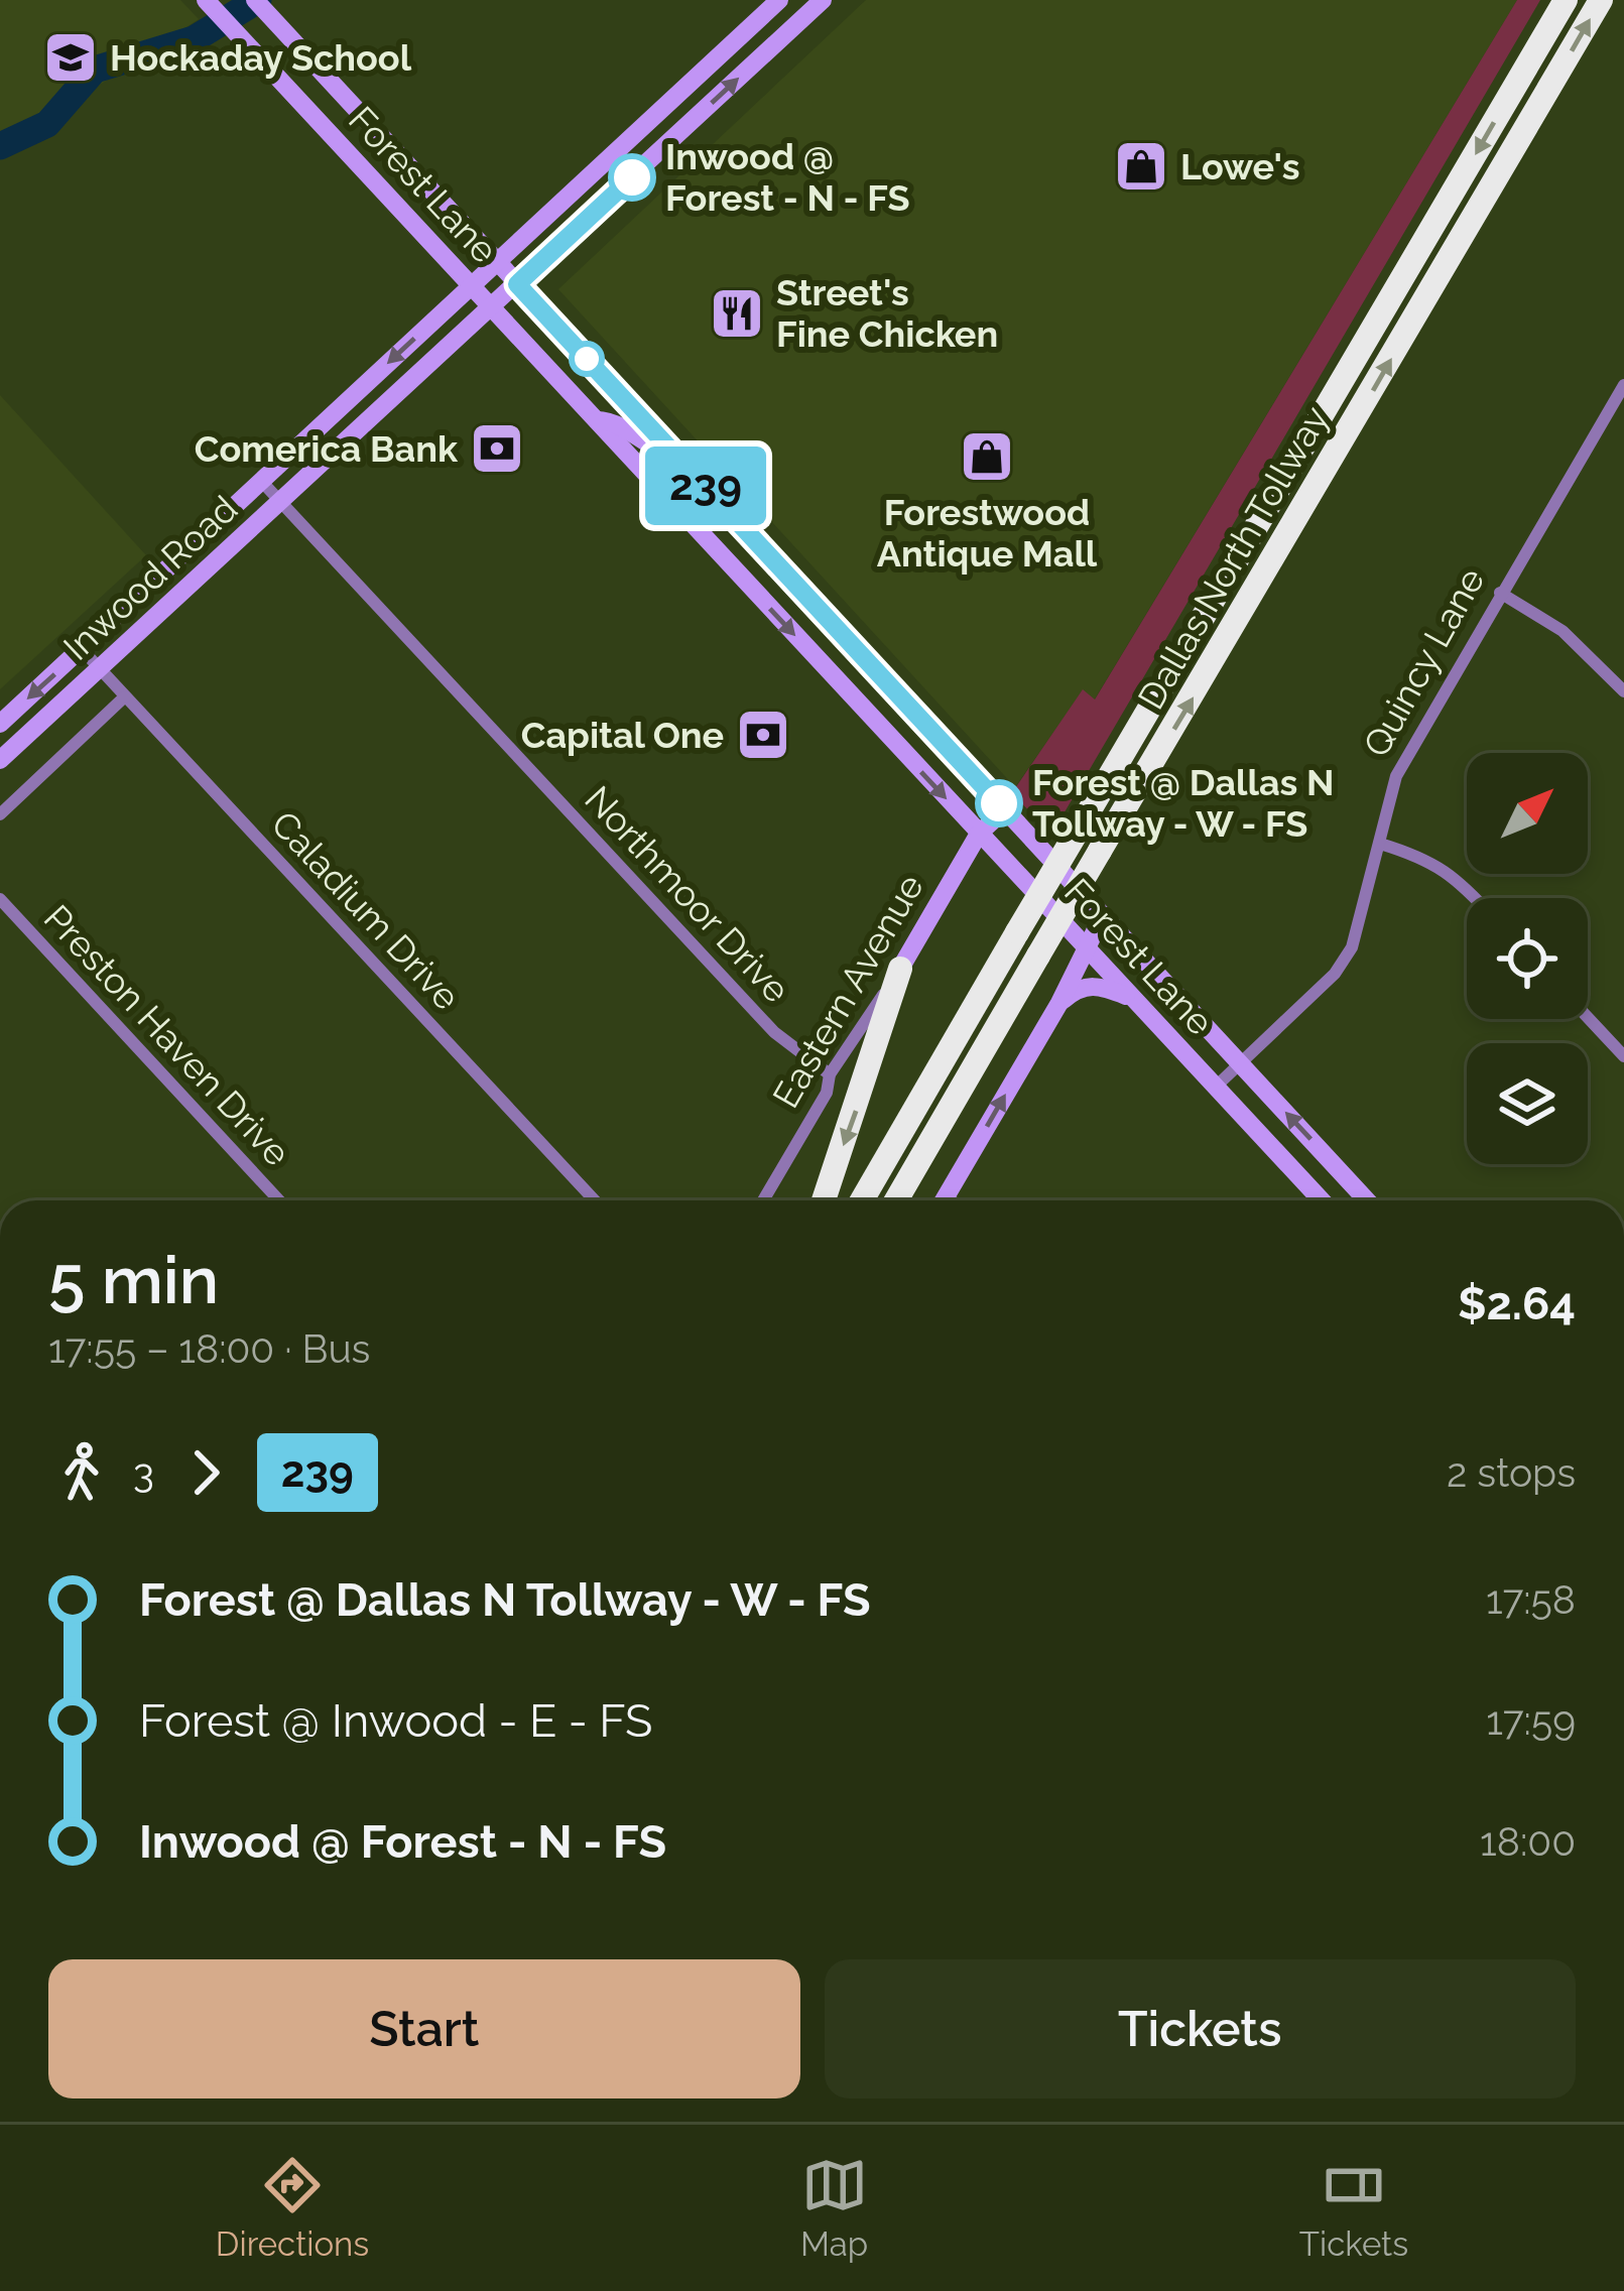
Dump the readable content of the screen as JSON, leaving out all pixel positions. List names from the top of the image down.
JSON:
{
  "streets": {
    "highway": ["Dallas North Tollway"],
    "main road": ["Forest Lane", "Inwood Road", "Eastern Avenue"],
    "street": [
      "Quincy Lane",
      "Northmoor Drive",
      "Caladium Drive",
      "Preston Haven Drive"
    ]
  },
  "crossings": [
    ["Forest Lane", "Inwood Road"],
    ["Forest Lane", "Quincy Lane"],
    ["Forest Lane", "Eastern Avenue"],
    ["Inwood Road", "Northmoor Drive"],
    ["Inwood Road", "Caladium Drive"],
    ["Northmoor Drive", "Eastern Avenue"]
  ],
  "places": {
    "school or university": ["Hockaday School"],
    "shop": ["Lowe's", "Forestwood Antique Mall"],
    "other": ["Inwood @ Forest - N - FS", "Forest @ Dallas N Tollway - W - FS"],
    "restaurant": ["Street's Fine Chicken"],
    "bank": ["Comerica Bank", "Capital One"]
  },
  "lines": ["bus line 239"],
  "north": "top right",
  "page": {
    "on_map": "239",
    "heading": ["5 min", "17:55 – 18:00 · Bus", "$2.64"],
    "legs": ["3", "239", "2 stops"],
    "list": [
      {
        "name": "Forest @ Dallas N Tollway - W - FS",
        "value": "17:58"
      },
      {
        "name": "Forest @ Inwood - E - FS",
        "value": "17:59"
      },
      {
        "name": "Inwood @ Forest - N - FS",
        "value": "18:00"
      }
    ],
    "buttons": ["Start", "Tickets"],
    "tabs": ["Directions", "Map", "Tickets"]
  }
}
